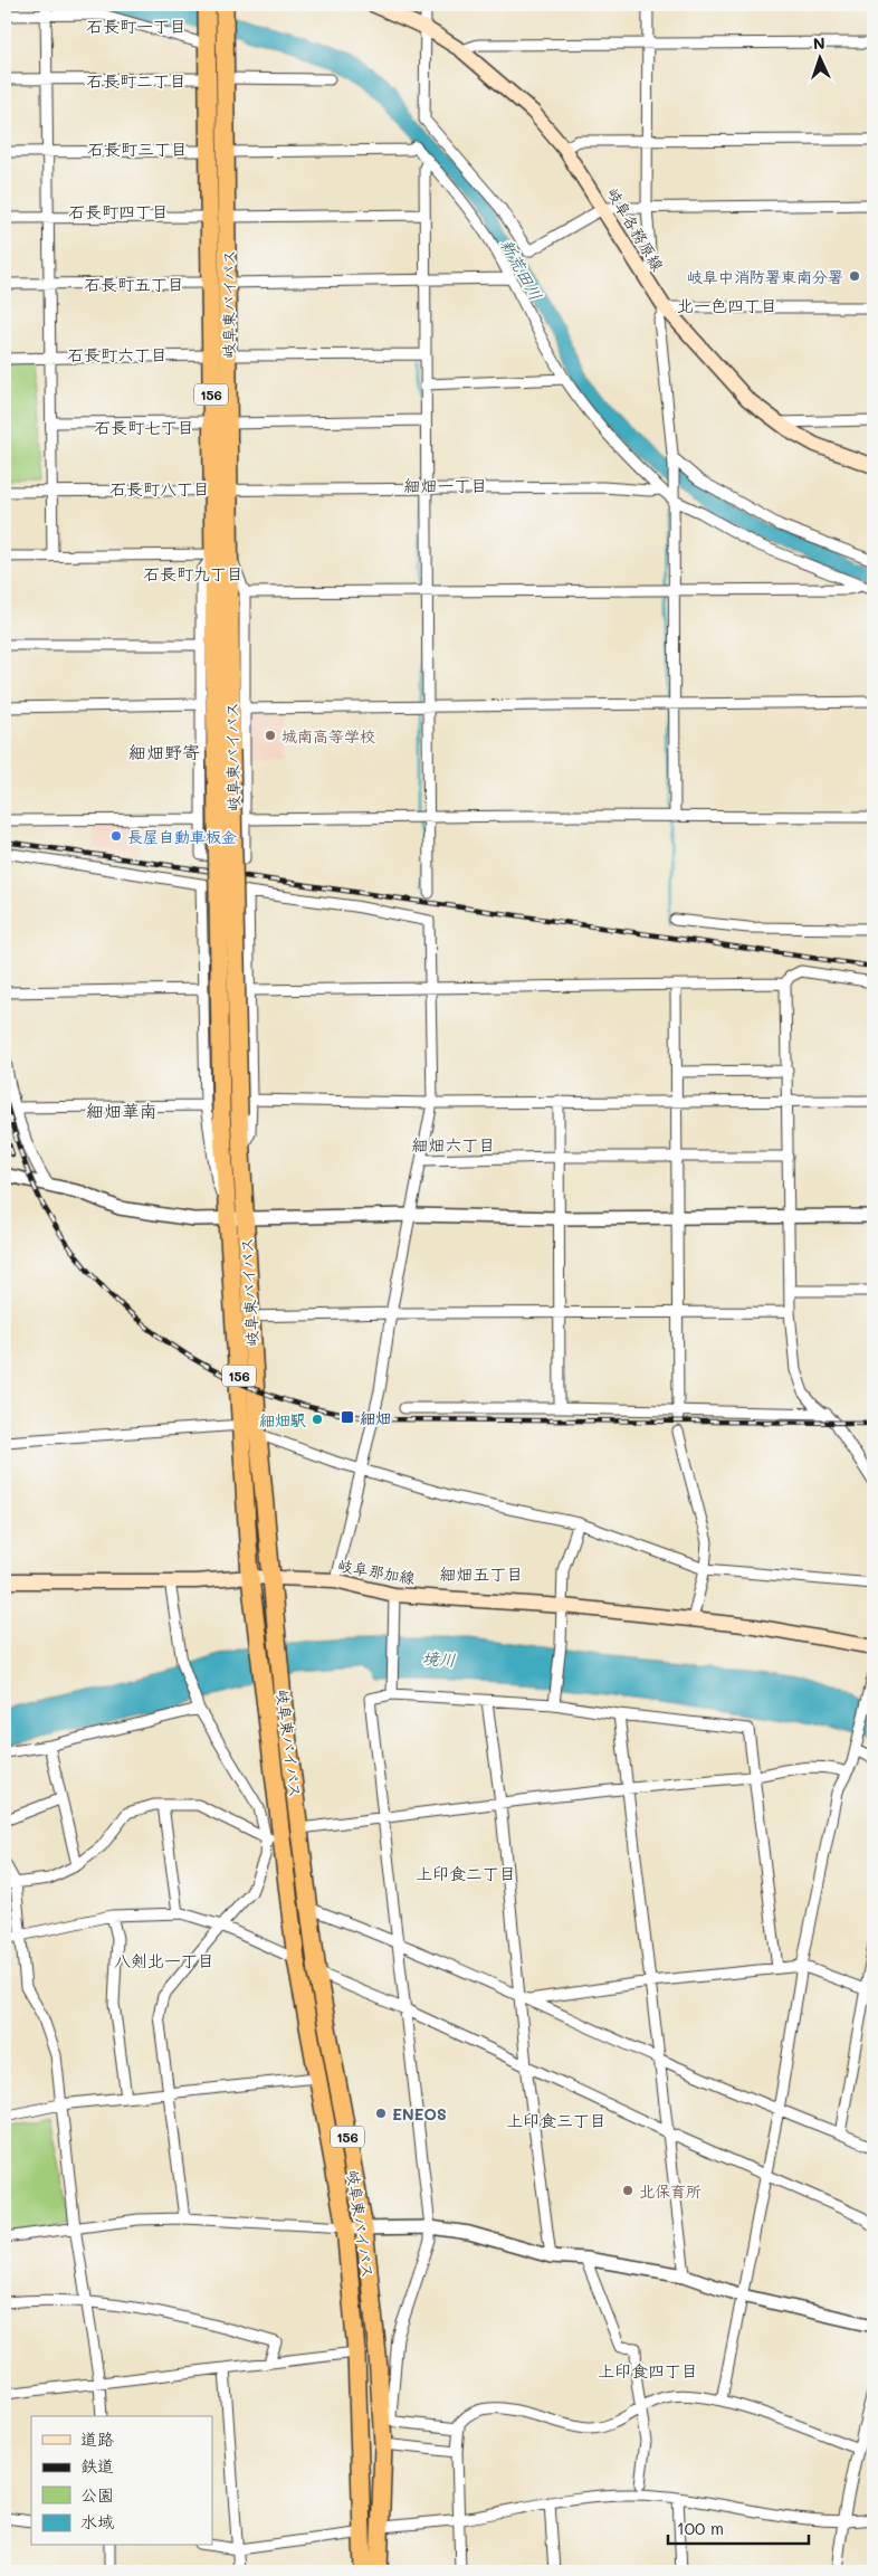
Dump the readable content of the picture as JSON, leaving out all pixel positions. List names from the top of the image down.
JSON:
{
  "streets": {
    "highway": ["岐阜東バイパス", "156"],
    "main road": ["岐阜各務原線", "岐阜那加線"]
  },
  "crossings": [
    ["岐阜東バイパス", "岐阜那加線"]
  ],
  "districts": [
    "石長町一丁目",
    "石長町二丁目",
    "石長町三丁目",
    "石長町四丁目",
    "石長町五丁目",
    "北一色四丁目",
    "石長町六丁目",
    "石長町七丁目",
    "細畑一丁目",
    "石長町八丁目",
    "石長町九丁目",
    "細畑野寄",
    "細畑華南",
    "細畑六丁目",
    "細畑五丁目",
    "上印食二丁目",
    "八剣北一丁目",
    "上印食三丁目",
    "上印食四丁目"
  ],
  "water": ["新荒田川", "境川"],
  "places": {
    "other": [
      "岐阜中消防署東南分署",
      "城南高等学校",
      "長屋自動車板金",
      "細畑駅",
      "ENEOS",
      "北保育所"
    ],
    "transit": ["細畑"]
  },
  "legend": [
    "道路",
    "鉄道",
    "公園",
    "水域"
  ],
  "scale_bar": "100 m",
  "north": "top"
}
